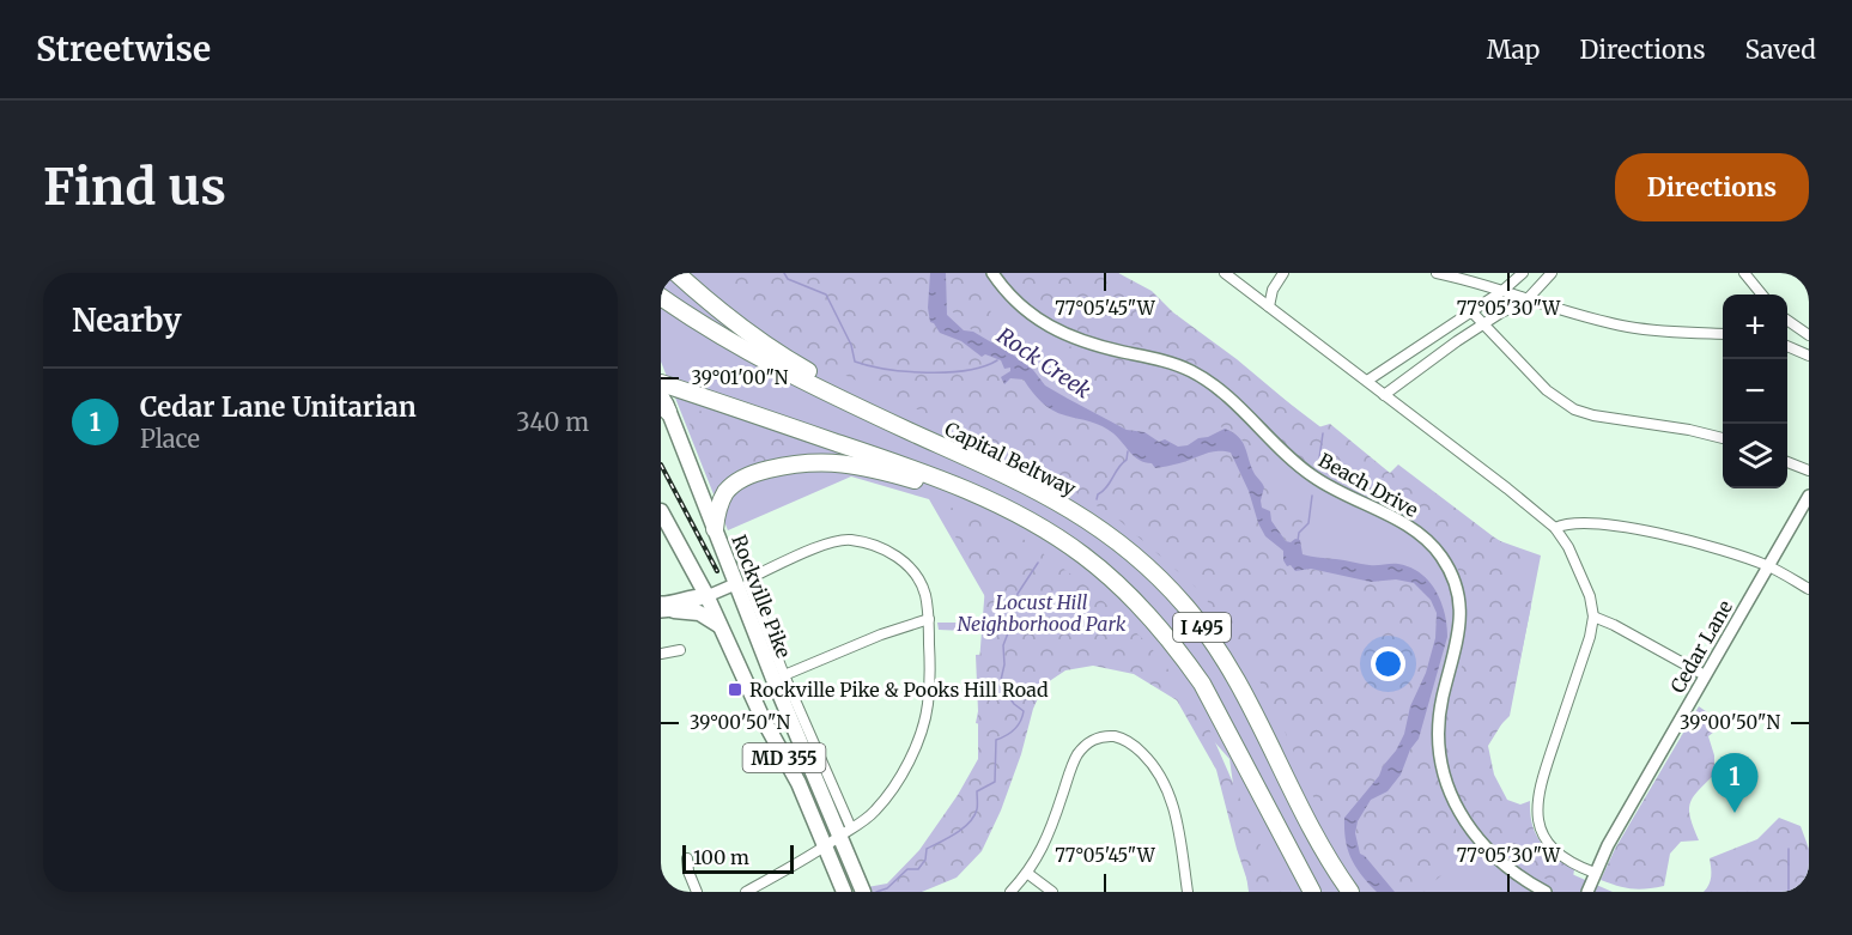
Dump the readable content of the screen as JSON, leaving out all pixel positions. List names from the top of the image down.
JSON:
{
  "streets": {
    "highway": ["Capital Beltway", "I 495"],
    "main road": ["Rockville Pike", "MD 355"],
    "street": ["Beach Drive", "Cedar Lane"]
  },
  "water": ["Rock Creek"],
  "parks": ["Locust Hill Neighborhood Park"],
  "places": {
    "transit": ["Rockville Pike & Pooks Hill Road"]
  },
  "scale_bar": "100 m",
  "page": {
    "header": "Streetwise",
    "nav": ["Map", "Directions", "Saved"],
    "buttons": "Directions",
    "title": "Find us",
    "heading": "Nearby",
    "map_buttons": ["+", "−"],
    "list": [
      {
        "mark": "1",
        "name": "Cedar Lane Unitarian",
        "note": "Place",
        "value": "340 m"
      }
    ],
    "pins": "1",
    "scale": "100 m"
  },
  "coordinates": [
    "77°05'45\"W",
    "77°05'30\"W",
    "39°01'00\"N",
    "39°00'50\"N"
  ]
}
